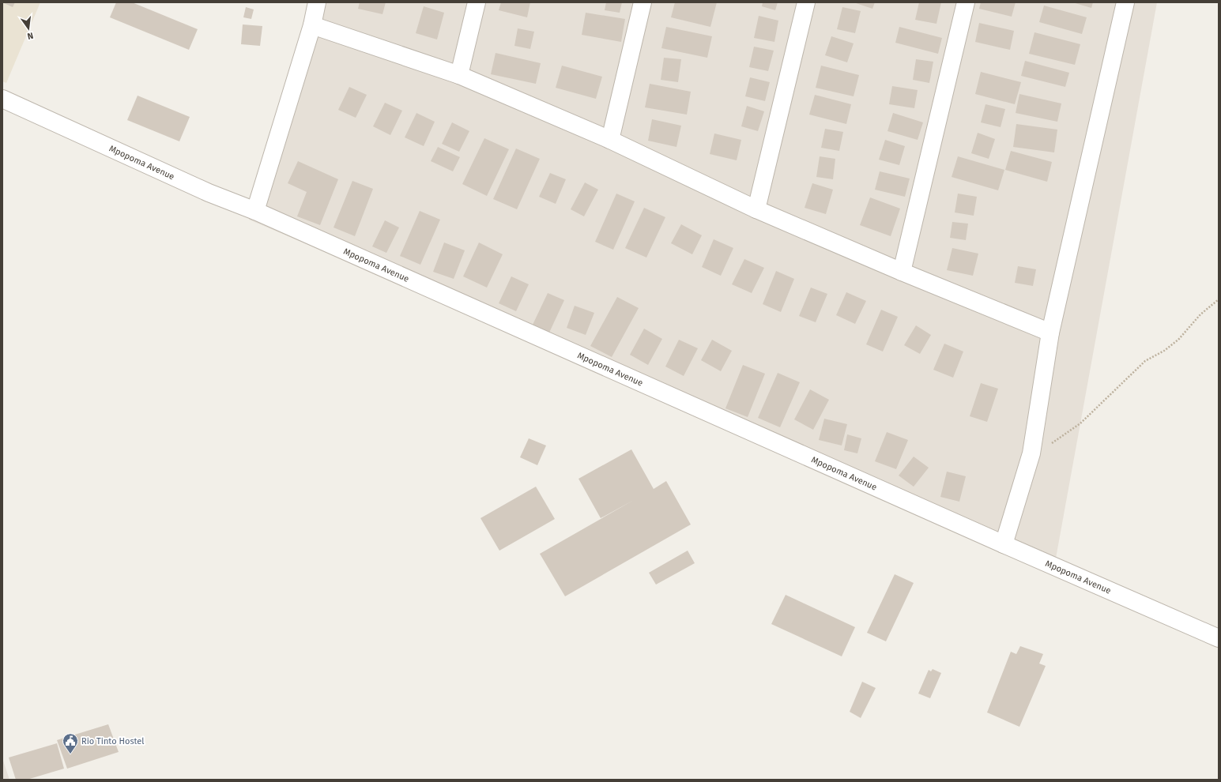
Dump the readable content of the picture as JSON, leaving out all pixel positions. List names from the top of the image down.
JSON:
{
  "streets": {
    "street": ["Mpopoma Avenue"]
  },
  "places": {
    "public building": ["Rio Tinto Hostel"]
  },
  "north": "bottom"
}
